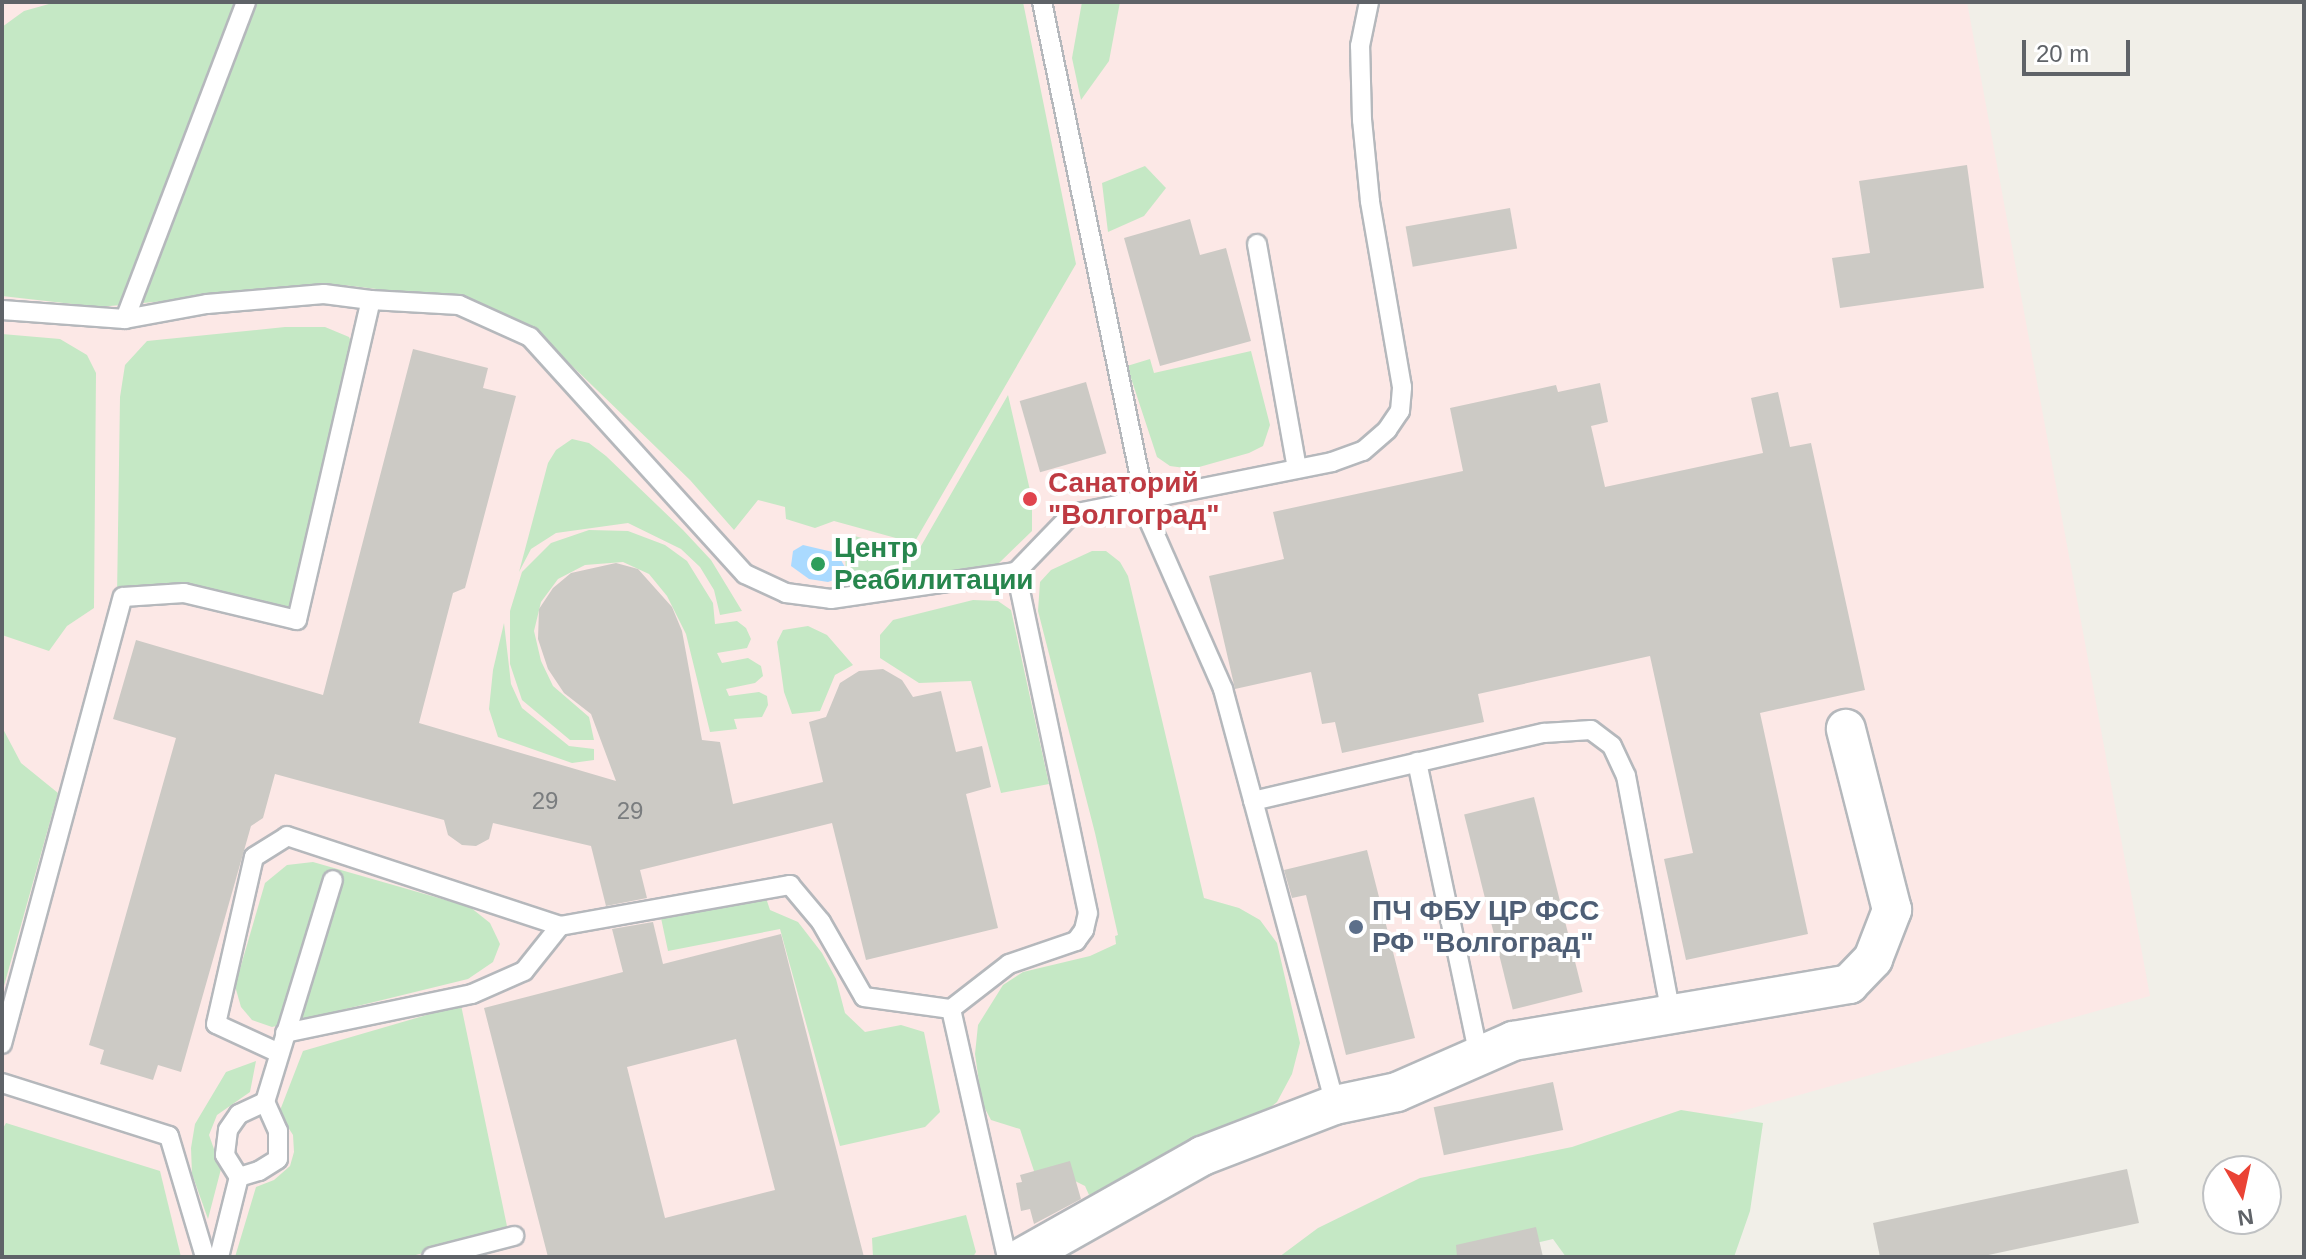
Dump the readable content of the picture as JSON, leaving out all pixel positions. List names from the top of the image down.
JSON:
{
  "places": ["Санаторий \"Волгоград\"", "Центр Реабилитации", "ПЧ ФБУ ЦР ФСС РФ \"Волгоград\""],
  "house_numbers": ["29", "29"],
  "scale_bar": "20 m",
  "north": "bottom"
}
